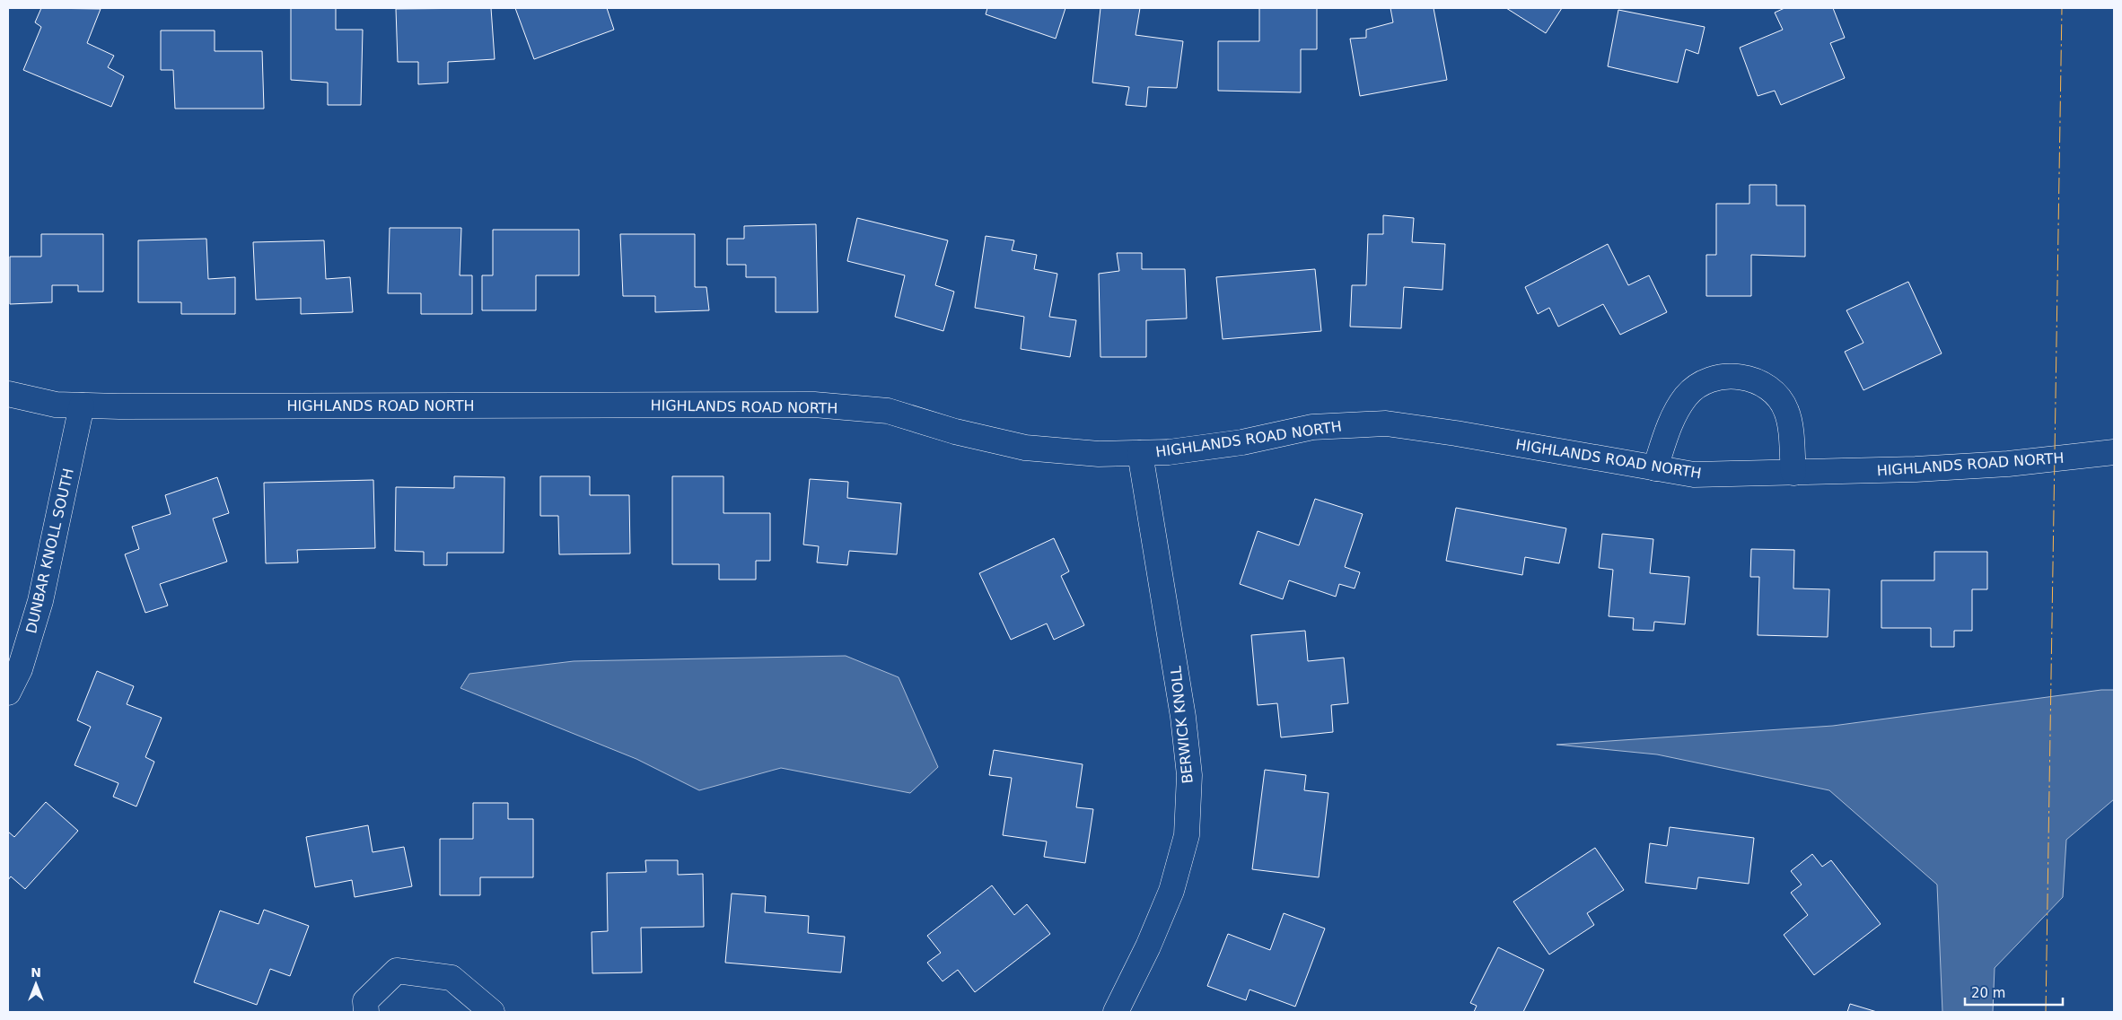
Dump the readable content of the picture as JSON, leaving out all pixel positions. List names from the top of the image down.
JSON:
{
  "streets": {
    "street": ["HIGHLANDS ROAD NORTH", "DUNBAR KNOLL SOUTH", "BERWICK KNOLL"]
  },
  "crossings": [
    ["HIGHLANDS ROAD NORTH", "DUNBAR KNOLL SOUTH"],
    ["HIGHLANDS ROAD NORTH", "BERWICK KNOLL"]
  ],
  "scale_bar": "20 m",
  "north": "top"
}
